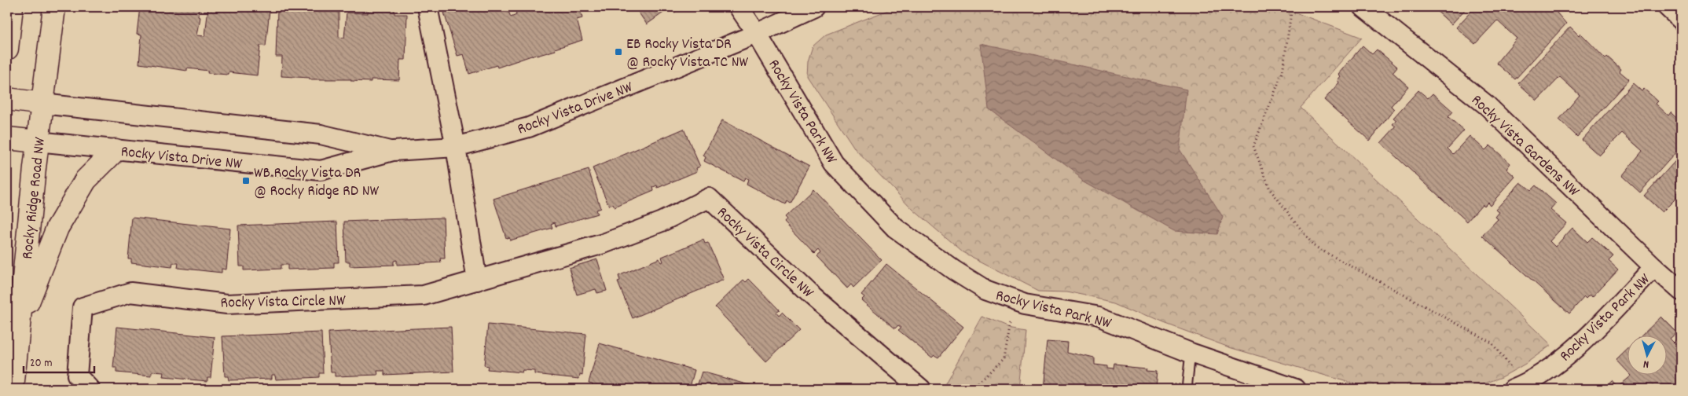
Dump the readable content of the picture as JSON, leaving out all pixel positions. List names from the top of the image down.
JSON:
{
  "streets": {
    "street": [
      "Rocky Vista Drive NW",
      "Rocky Vista Park NW",
      "Rocky Vista Gardens NW",
      "Rocky Ridge Road NW",
      "Rocky Vista Circle NW"
    ]
  },
  "crossings": [
    ["Rocky Vista Drive NW", "Rocky Vista Park NW"],
    ["Rocky Vista Drive NW", "Rocky Ridge Road NW"],
    ["Rocky Vista Park NW", "Rocky Vista Gardens NW"]
  ],
  "places": {
    "transit": ["EB Rocky Vista DR @ Rocky Vista TC NW", "WB Rocky Vista DR @ Rocky Ridge RD NW"]
  },
  "scale_bar": "20 m",
  "north": "bottom"
}
